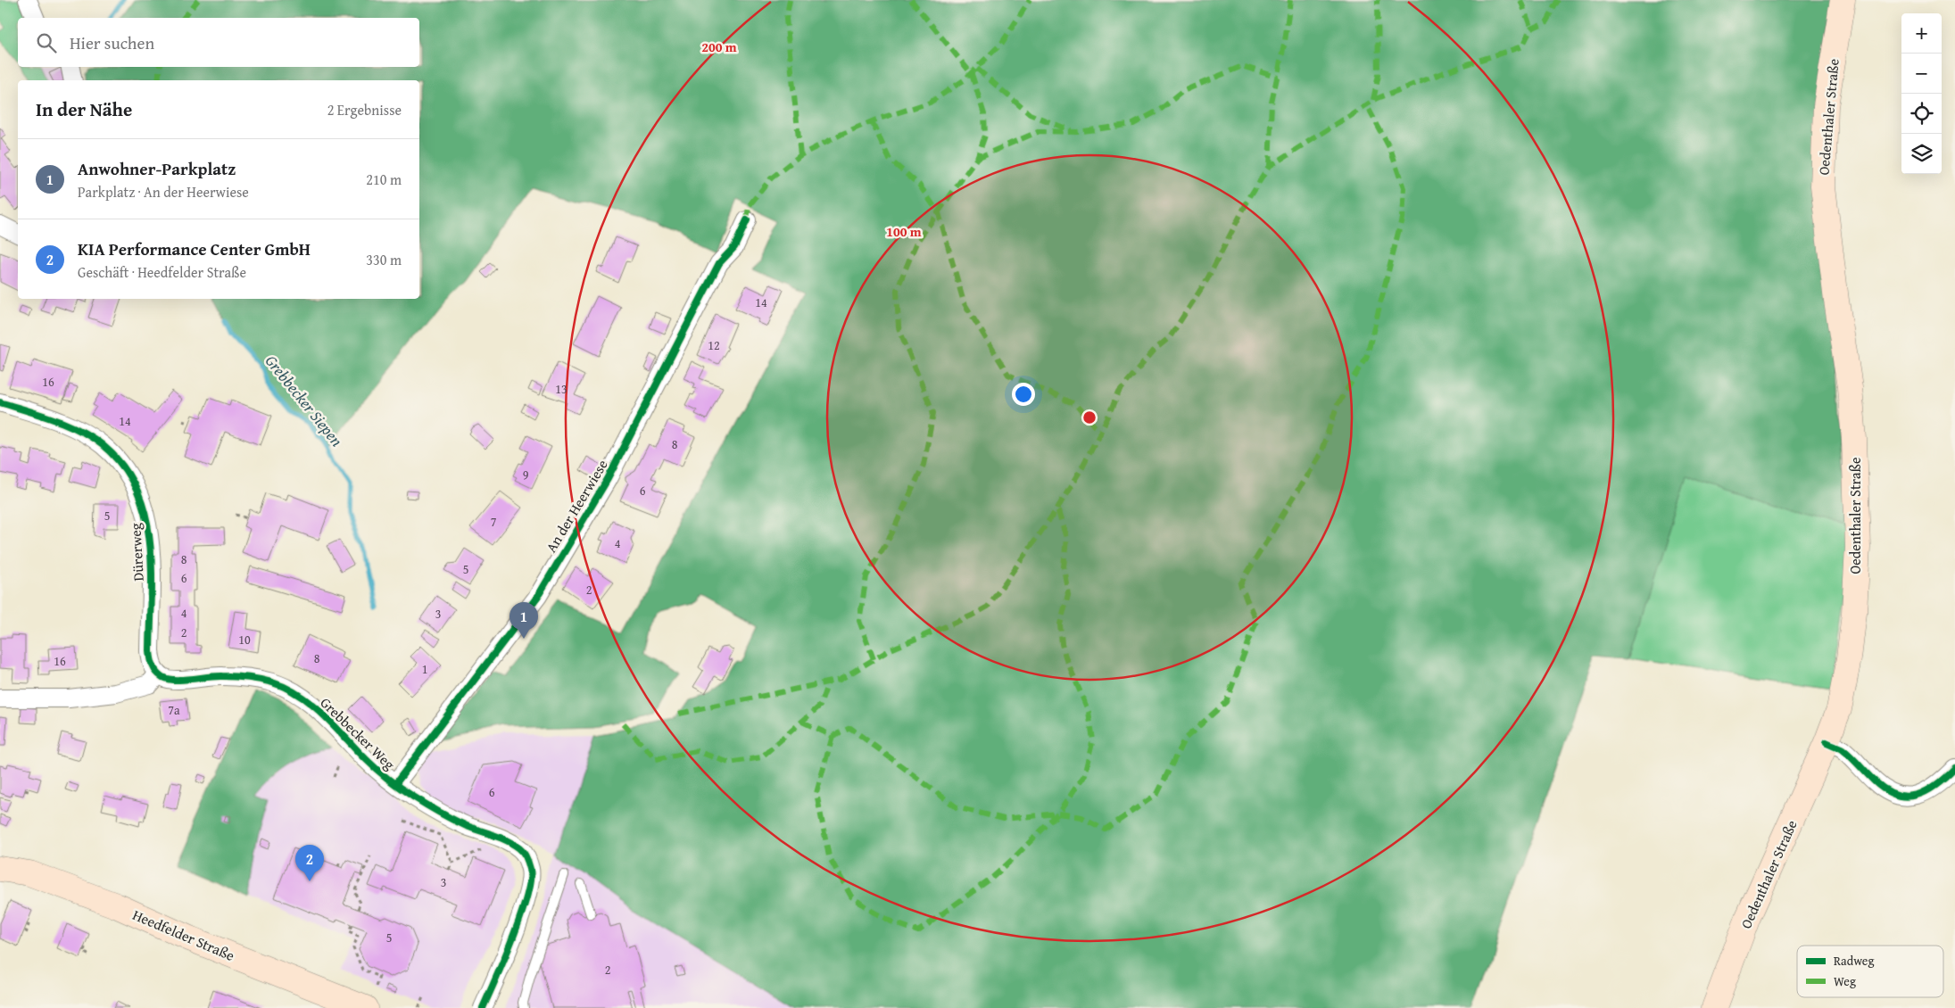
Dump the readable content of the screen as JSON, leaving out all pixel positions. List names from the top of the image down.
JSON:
{
  "streets": {
    "main road": ["Oedenthaler Straße", "Heedfelder Straße"],
    "street": ["An der Heerwiese", "Dürerweg", "Grebbecker Weg"]
  },
  "crossings": [
    ["An der Heerwiese", "Grebbecker Weg"],
    ["Dürerweg", "Grebbecker Weg"]
  ],
  "water": ["Grebbecker Siepen"],
  "house_numbers": [
    "14",
    "12",
    "16",
    "13",
    "14",
    "8",
    "9",
    "6",
    "5",
    "7",
    "4",
    "8",
    "5",
    "6",
    "2",
    "4",
    "3",
    "2",
    "10",
    "8",
    "16",
    "1",
    "7a",
    "6",
    "3",
    "5",
    "2"
  ],
  "legend": ["Radweg", "Weg"],
  "page": {
    "map_buttons": ["+", "−"],
    "search": "Hier suchen",
    "heading": ["In der Nähe", "2 Ergebnisse"],
    "list": [
      {
        "mark": "1",
        "name": "Anwohner-Parkplatz",
        "note": "Parkplatz · An der Heerwiese",
        "value": "210 m"
      },
      {
        "mark": "2",
        "name": "KIA Performance Center GmbH",
        "note": "Geschäft · Heedfelder Straße",
        "value": "330 m"
      }
    ],
    "pins": ["1", "2"]
  },
  "rings": ["200 m", "100 m"]
}
